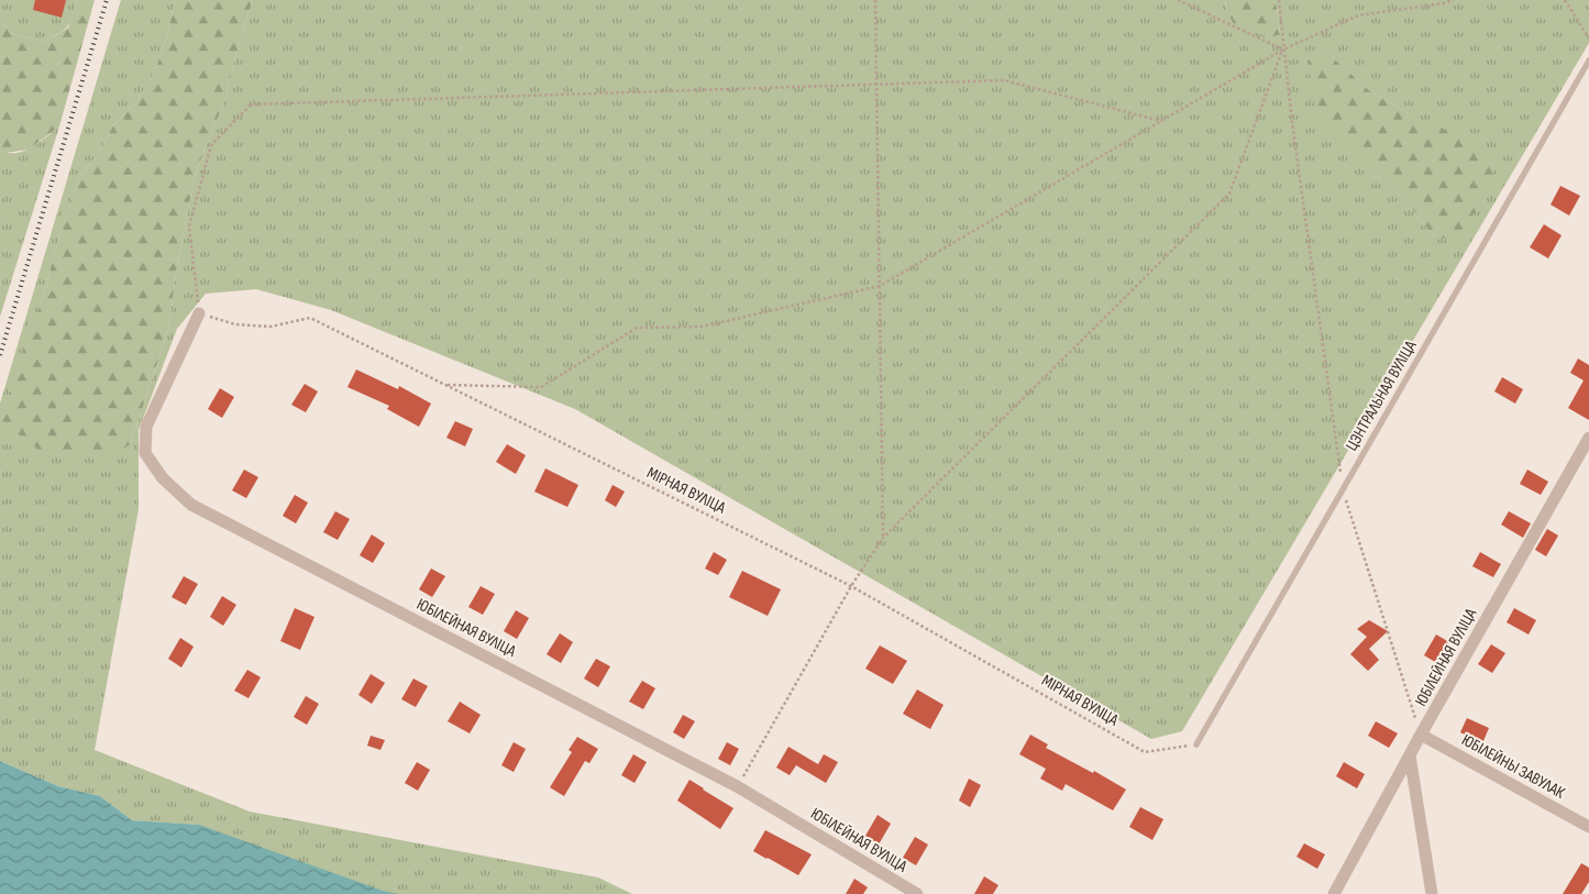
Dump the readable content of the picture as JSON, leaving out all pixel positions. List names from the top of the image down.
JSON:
{
  "streets": {
    "street": ["ЮБІЛЕЙНАЯ ВУЛІЦА", "ЮБІЛЕЙНЫ ЗАВУЛАК"],
    "lane": ["ЦЭНТРАЛЬНАЯ ВУЛІЦА"],
    "path": ["МІРНАЯ ВУЛІЦА"]
  },
  "crossings": [
    ["ЦЭНТРАЛЬНАЯ ВУЛІЦА", "МІРНАЯ ВУЛІЦА"],
    ["МІРНАЯ ВУЛІЦА", "ЮБІЛЕЙНАЯ ВУЛІЦА"],
    ["ЮБІЛЕЙНАЯ ВУЛІЦА", "ЮБІЛЕЙНЫ ЗАВУЛАК"]
  ]
}
